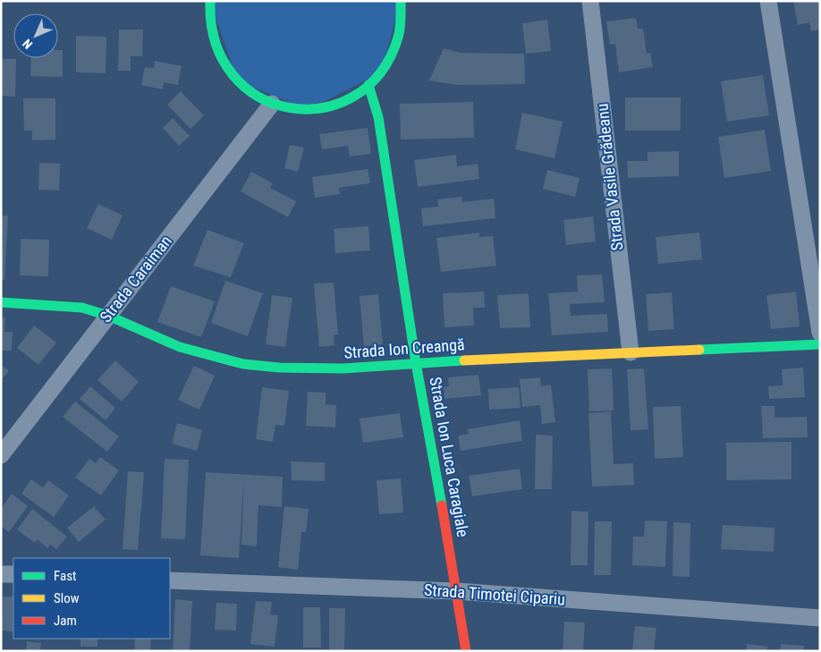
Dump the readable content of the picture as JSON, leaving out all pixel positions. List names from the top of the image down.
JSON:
{
  "streets": {
    "street": [
      "Strada Vasile Grădeanu",
      "Strada Caraiman",
      "Strada Ion Creangă",
      "Strada Ion Luca Caragiale",
      "Strada Timotei Cipariu"
    ]
  },
  "crossings": [
    ["Strada Vasile Grădeanu", "Strada Ion Creangă"],
    ["Strada Caraiman", "Strada Ion Creangă"],
    ["Strada Ion Creangă", "Strada Ion Luca Caragiale"],
    ["Strada Ion Luca Caragiale", "Strada Timotei Cipariu"]
  ],
  "legend": ["Fast", "Slow", "Jam"],
  "north": "bottom left"
}
